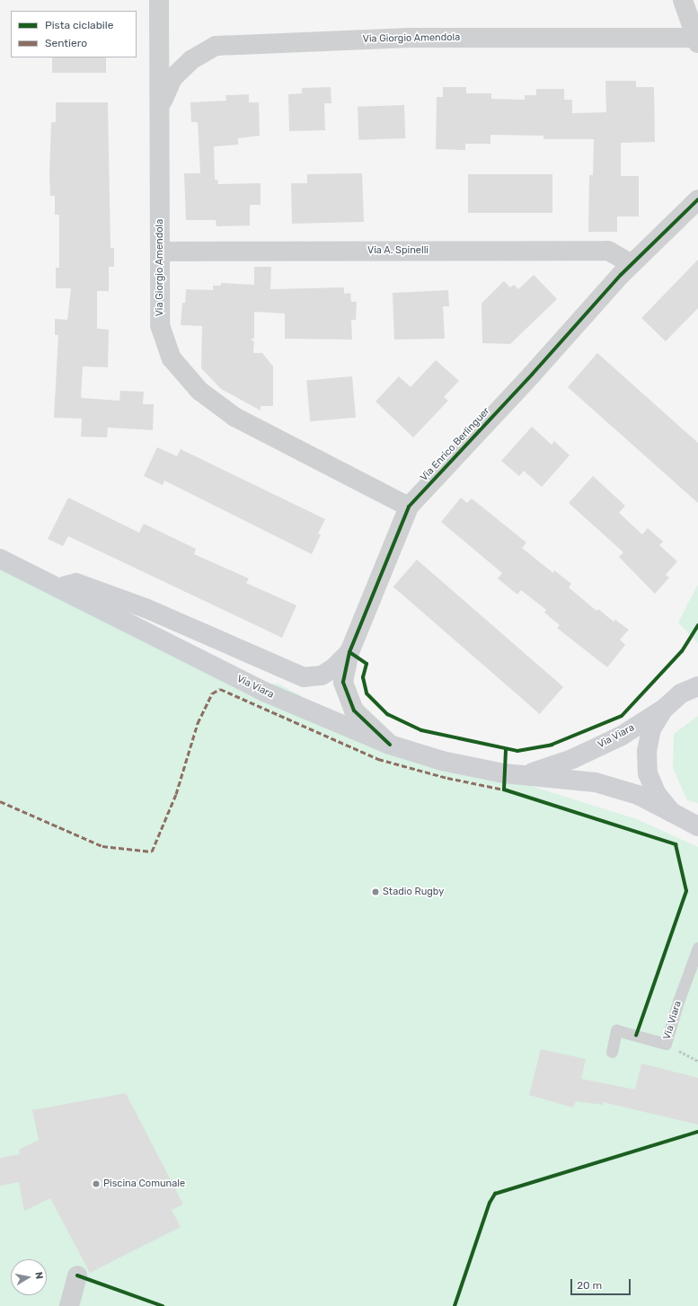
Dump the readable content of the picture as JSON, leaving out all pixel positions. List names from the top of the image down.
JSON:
{
  "streets": {
    "main road": ["Via Viara"],
    "street": ["Via Giorgio Amendola", "Via A. Spinelli", "Via Enrico Berlinguer"]
  },
  "crossings": [
    ["Via Giorgio Amendola", "Via A. Spinelli"],
    ["Via Giorgio Amendola", "Via Enrico Berlinguer"],
    ["Via A. Spinelli", "Via Enrico Berlinguer"],
    ["Via Enrico Berlinguer", "Via Viara"]
  ],
  "places": ["Stadio Rugby", "Piscina Comunale"],
  "legend": ["Pista ciclabile", "Sentiero"],
  "scale_bar": "20 m",
  "north": "right"
}
